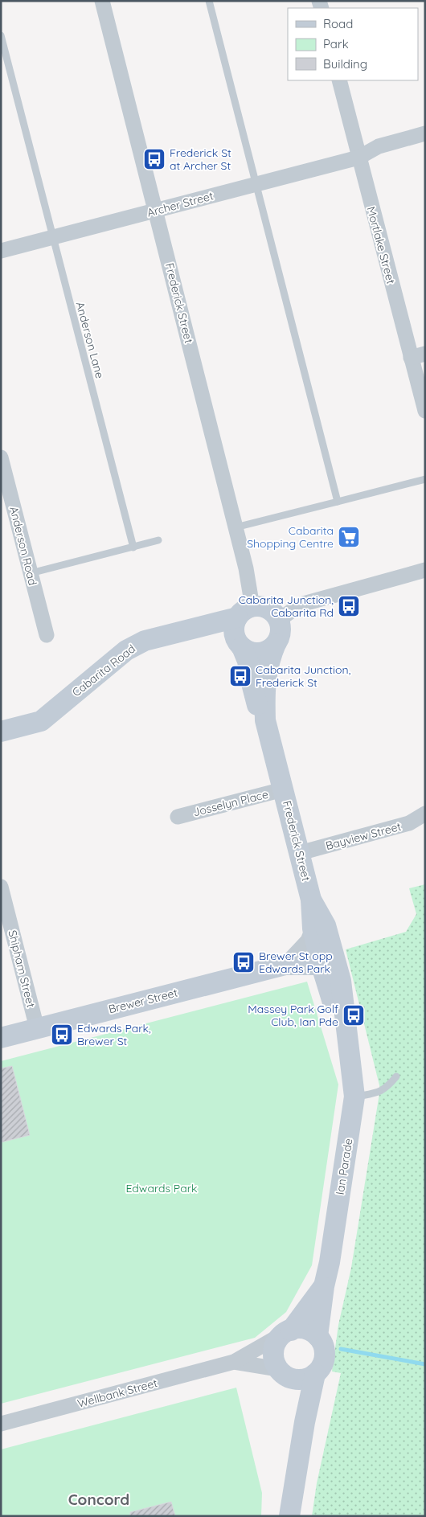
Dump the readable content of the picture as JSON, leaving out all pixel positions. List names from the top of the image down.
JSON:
{
  "streets": {
    "main road": [
      "Frederick Street",
      "Cabarita Road",
      "Brewer Street",
      "Ian Parade"
    ],
    "street": [
      "Archer Street",
      "Mortlake Street",
      "Anderson Road",
      "Josselyn Place",
      "Bayview Street",
      "Shipham Street",
      "Wellbank Street"
    ],
    "lane": ["Anderson Lane"]
  },
  "crossings": [
    ["Archer Street", "Mortlake Street"],
    ["Archer Street", "Frederick Street"],
    ["Archer Street", "Anderson Lane"],
    ["Frederick Street", "Cabarita Road"],
    ["Frederick Street", "Josselyn Place"],
    ["Frederick Street", "Bayview Street"],
    ["Frederick Street", "Ian Parade"],
    ["Shipham Street", "Brewer Street"],
    ["Brewer Street", "Ian Parade"],
    ["Ian Parade", "Wellbank Street"]
  ],
  "districts": ["Concord"],
  "parks": ["Edwards Park"],
  "places": {
    "bus stop": [
      "Frederick St at Archer St",
      "Cabarita Junction, Cabarita Rd",
      "Cabarita Junction, Frederick St",
      "Brewer St opp Edwards Park",
      "Massey Park Golf Club, Ian Pde",
      "Edwards Park, Brewer St"
    ],
    "supermarket": ["Cabarita Shopping Centre"]
  },
  "legend": ["Road", "Park", "Building"]
}
